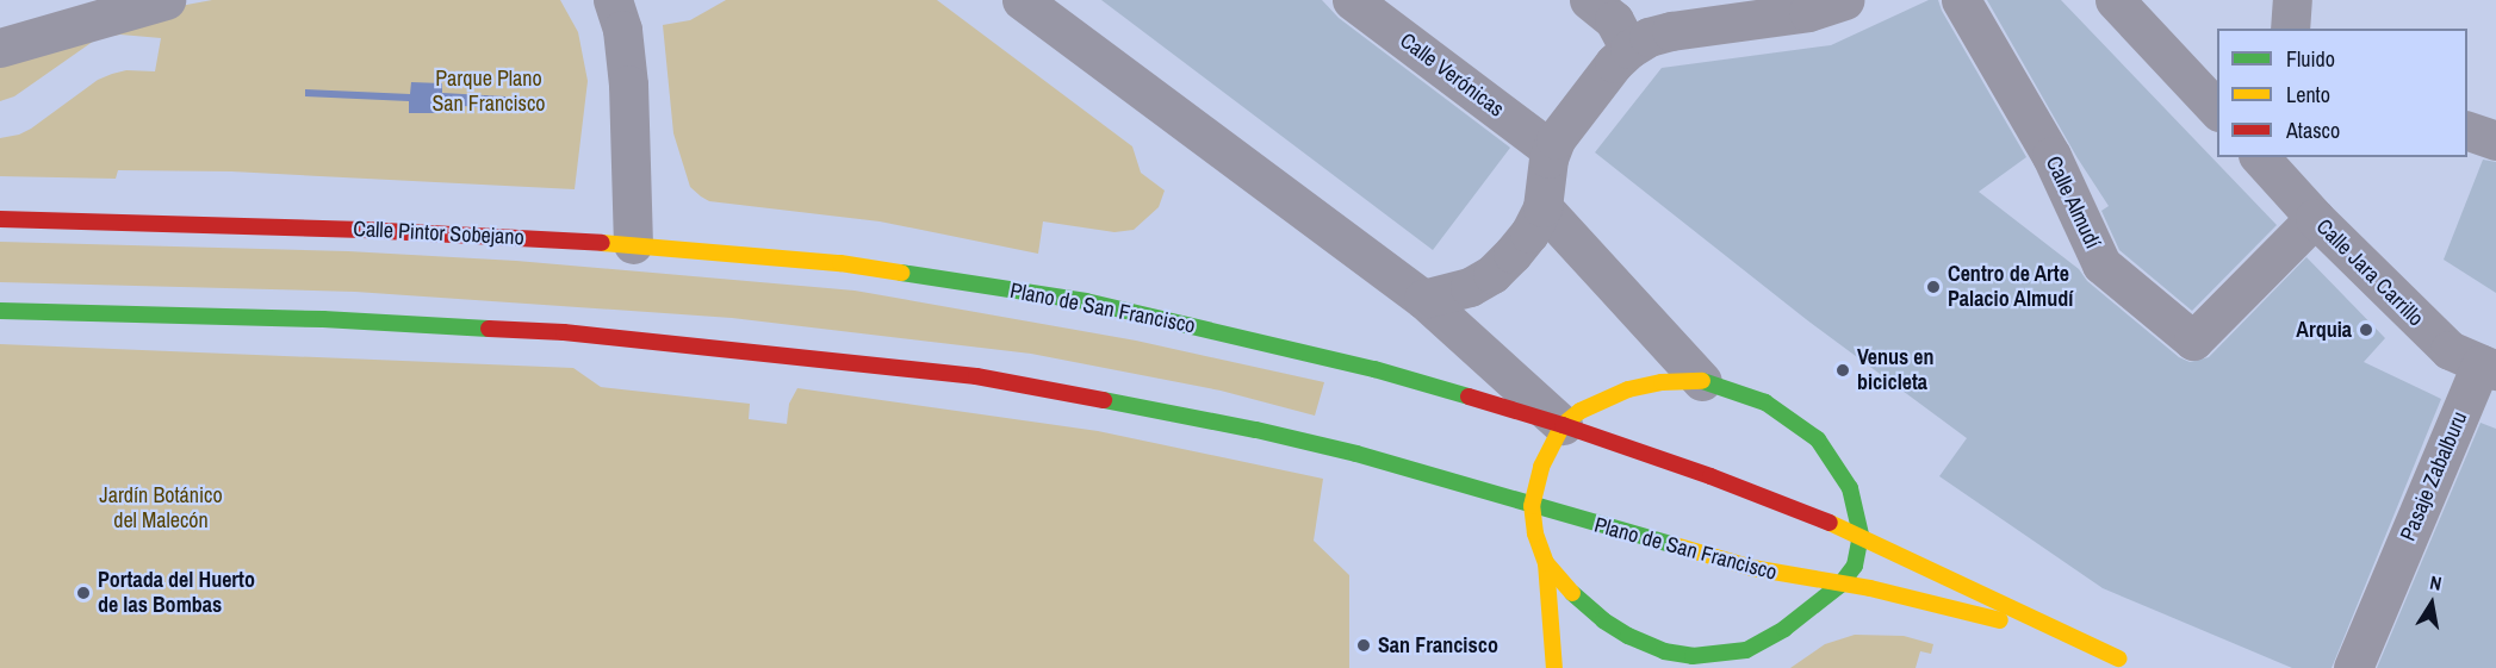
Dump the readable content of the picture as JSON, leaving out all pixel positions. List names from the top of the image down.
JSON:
{
  "streets": {
    "main road": ["Calle Pintor Sobejano", "Plano de San Francisco"],
    "street": [
      "Calle Verónicas",
      "Calle Almudí",
      "Calle Jara Carrillo",
      "Pasaje Zabalburu"
    ]
  },
  "crossings": [
    ["Calle Almudí", "Calle Jara Carrillo"],
    ["Calle Pintor Sobejano", "Plano de San Francisco"],
    ["Calle Jara Carrillo", "Pasaje Zabalburu"]
  ],
  "parks": ["Parque Plano San Francisco", "Jardín Botánico del Malecón"],
  "places": [
    "Centro de Arte Palacio Almudí",
    "Arquia",
    "Venus en bicicleta",
    "Portada del Huerto de las Bombas",
    "San Francisco"
  ],
  "legend": ["Fluido", "Lento", "Atasco"],
  "north": "top"
}
